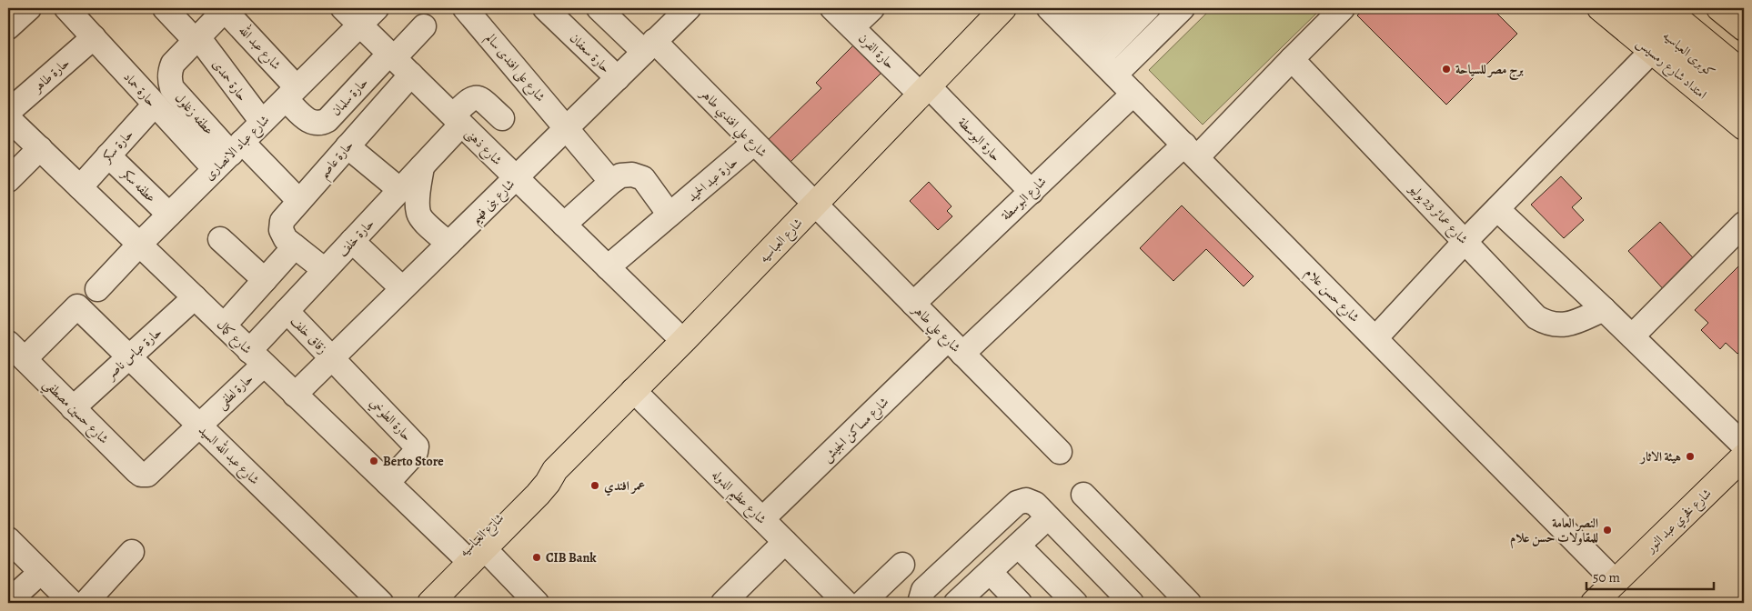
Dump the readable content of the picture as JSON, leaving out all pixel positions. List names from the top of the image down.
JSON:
{
  "streets": {
    "main road": [
      "كوبرى العباسيه",
      "امتداد شارع رمسيس",
      "شارع العباسيه",
      "شارع فخري عبد النور"
    ],
    "street": [
      "شارع عبد الله",
      "حارة الفرن",
      "حارة سعفان",
      "شارع على افندى سالم",
      "حارة طاهر",
      "حارة حمدى",
      "حارة حماد",
      "حارة سلمان",
      "عطفه زغلول",
      "شارع علي افندي طاهر",
      "حارة البوسطة",
      "حارة سكر",
      "شارع ذهنى",
      "شارع عباد الانصارى",
      "حارة عاصم",
      "حارة عبد الحميد",
      "عطفه سكر",
      "شارع البوسطة",
      "شارع بنى فهيم",
      "شارع عمائر 23 يوليو",
      "حارة خلف",
      "شارع حسن علام",
      "شارع علي طاهر",
      "زقاق خلف",
      "شارع كمال",
      "حارة عباس ناصر",
      "حارة لطفى",
      "شارع حسين مصطفي",
      "حارة الطوخي",
      "شارع مساكن الجيش",
      "شارع عبد الله السيد",
      "شارع عظيم الدوله"
    ]
  },
  "crossings": [
    ["شارع عبد الله", "حارة سلمان"],
    ["شارع عبد الله", "عطفه زغلول"],
    ["شارع عبد الله", "شارع عباد الانصارى"],
    ["حارة الفرن", "حارة البوسطة"],
    ["حارة الفرن", "شارع العباسيه"],
    ["حارة سعفان", "شارع بنى فهيم"],
    ["شارع على افندى سالم", "شارع بنى فهيم"],
    ["حارة طاهر", "حارة حماد"],
    ["حارة حمدى", "عطفه زغلول"],
    ["حارة حمدى", "شارع عباد الانصارى"],
    ["حارة حماد", "عطفه زغلول"],
    ["حارة حماد", "حارة سكر"],
    ["حارة حماد", "شارع عباد الانصارى"],
    ["حارة سلمان", "شارع ذهنى"],
    ["حارة سلمان", "شارع عباد الانصارى"],
    ["عطفه زغلول", "شارع عباد الانصارى"],
    ["شارع علي افندي طاهر", "حارة عبد الحميد"],
    ["شارع علي افندي طاهر", "شارع بنى فهيم"],
    ["شارع علي افندي طاهر", "شارع العباسيه"],
    ["شارع علي افندي طاهر", "شارع علي طاهر"],
    ["حارة البوسطة", "شارع البوسطة"],
    ["حارة البوسطة", "شارع العباسيه"],
    ["حارة سكر", "عطفه سكر"],
    ["حارة سكر", "شارع كمال"],
    ["شارع ذهنى", "شارع عباد الانصارى"],
    ["شارع ذهنى", "حارة عاصم"],
    ["شارع ذهنى", "حارة عبد الحميد"],
    ["شارع ذهنى", "شارع بنى فهيم"],
    ["شارع ذهنى", "حارة خلف"],
    ["شارع ذهنى", "شارع العباسيه"],
    ["شارع عباد الانصارى", "عطفه سكر"],
    ["شارع عباد الانصارى", "شارع كمال"],
    ["حارة عاصم", "حارة خلف"],
    ["شارع البوسطة", "شارع حسن علام"],
    ["شارع البوسطة", "شارع علي طاهر"],
    ["شارع بنى فهيم", "زقاق خلف"],
    ["شارع بنى فهيم", "شارع كمال"],
    ["شارع بنى فهيم", "حارة الطوخي"],
    ["شارع عمائر 23 يوليو", "شارع مساكن الجيش"],
    ["حارة خلف", "زقاق خلف"],
    ["حارة خلف", "شارع كمال"],
    ["حارة خلف", "حارة لطفى"],
    ["شارع العباسيه", "شارع علي طاهر"],
    ["شارع العباسيه", "شارع كمال"],
    ["شارع العباسيه", "شارع عظيم الدوله"],
    ["شارع حسن علام", "شارع مساكن الجيش"],
    ["شارع حسن علام", "شارع فخري عبد النور"],
    ["شارع علي طاهر", "شارع مساكن الجيش"],
    ["زقاق خلف", "حارة الطوخي"],
    ["شارع كمال", "حارة عباس ناصر"],
    ["شارع كمال", "حارة لطفى"],
    ["شارع كمال", "حارة الطوخي"],
    ["حارة عباس ناصر", "شارع حسين مصطفي"],
    ["حارة عباس ناصر", "شارع عبد الله السيد"],
    ["حارة لطفى", "شارع حسين مصطفي"],
    ["حارة لطفى", "شارع عبد الله السيد"],
    ["شارع حسين مصطفي", "شارع عبد الله السيد"],
    ["شارع مساكن الجيش", "شارع عظيم الدوله"]
  ],
  "places": [
    "برج مصر للسياحة",
    "هيئة الاثار",
    "Berto Store",
    "عمر افندي",
    "النصر العامة للمقاولات حسن علام",
    "CIB Bank"
  ],
  "scale_bar": "50 m"
}
